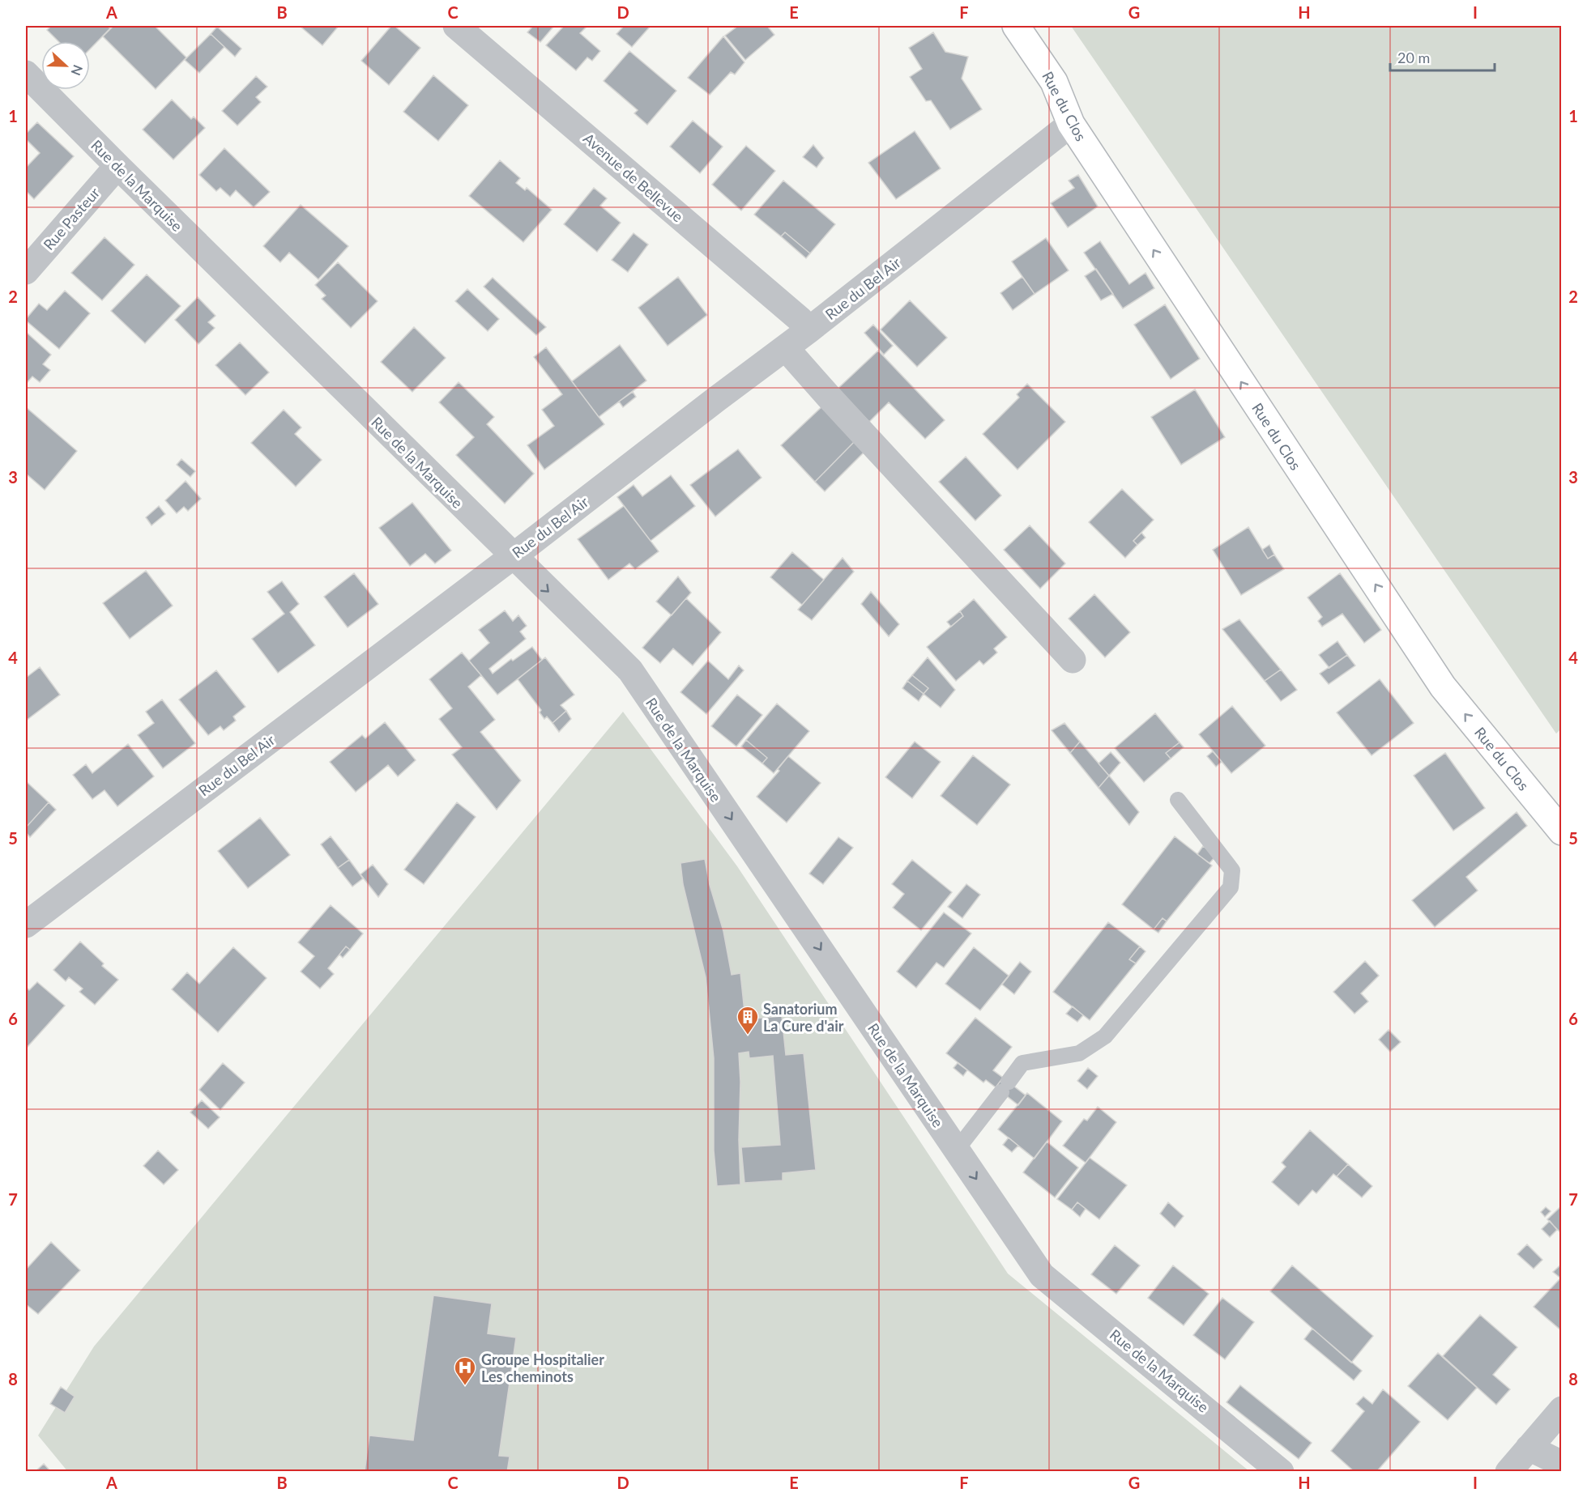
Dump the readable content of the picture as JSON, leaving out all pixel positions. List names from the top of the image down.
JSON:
{
  "streets": {
    "street": [
      "Rue du Clos",
      "Avenue de Bellevue",
      "Rue de la Marquise",
      "Rue Pasteur",
      "Rue du Bel Air"
    ]
  },
  "crossings": [
    ["Rue du Clos", "Rue du Bel Air"],
    ["Avenue de Bellevue", "Rue du Bel Air"],
    ["Rue de la Marquise", "Rue Pasteur"],
    ["Rue de la Marquise", "Rue du Bel Air"]
  ],
  "one_way": ["Rue du Clos", "Rue de la Marquise"],
  "places": {
    "building": ["Sanatorium La Cure d'air"],
    "hospital": ["Groupe Hospitalier Les cheminots"]
  },
  "scale_bar": "20 m",
  "north": "right",
  "grid": {
    "columns": [
      "A",
      "B",
      "C",
      "D",
      "E",
      "F",
      "G",
      "H",
      "I"
    ],
    "rows": [
      "1",
      "2",
      "3",
      "4",
      "5",
      "6",
      "7",
      "8"
    ]
  }
}
